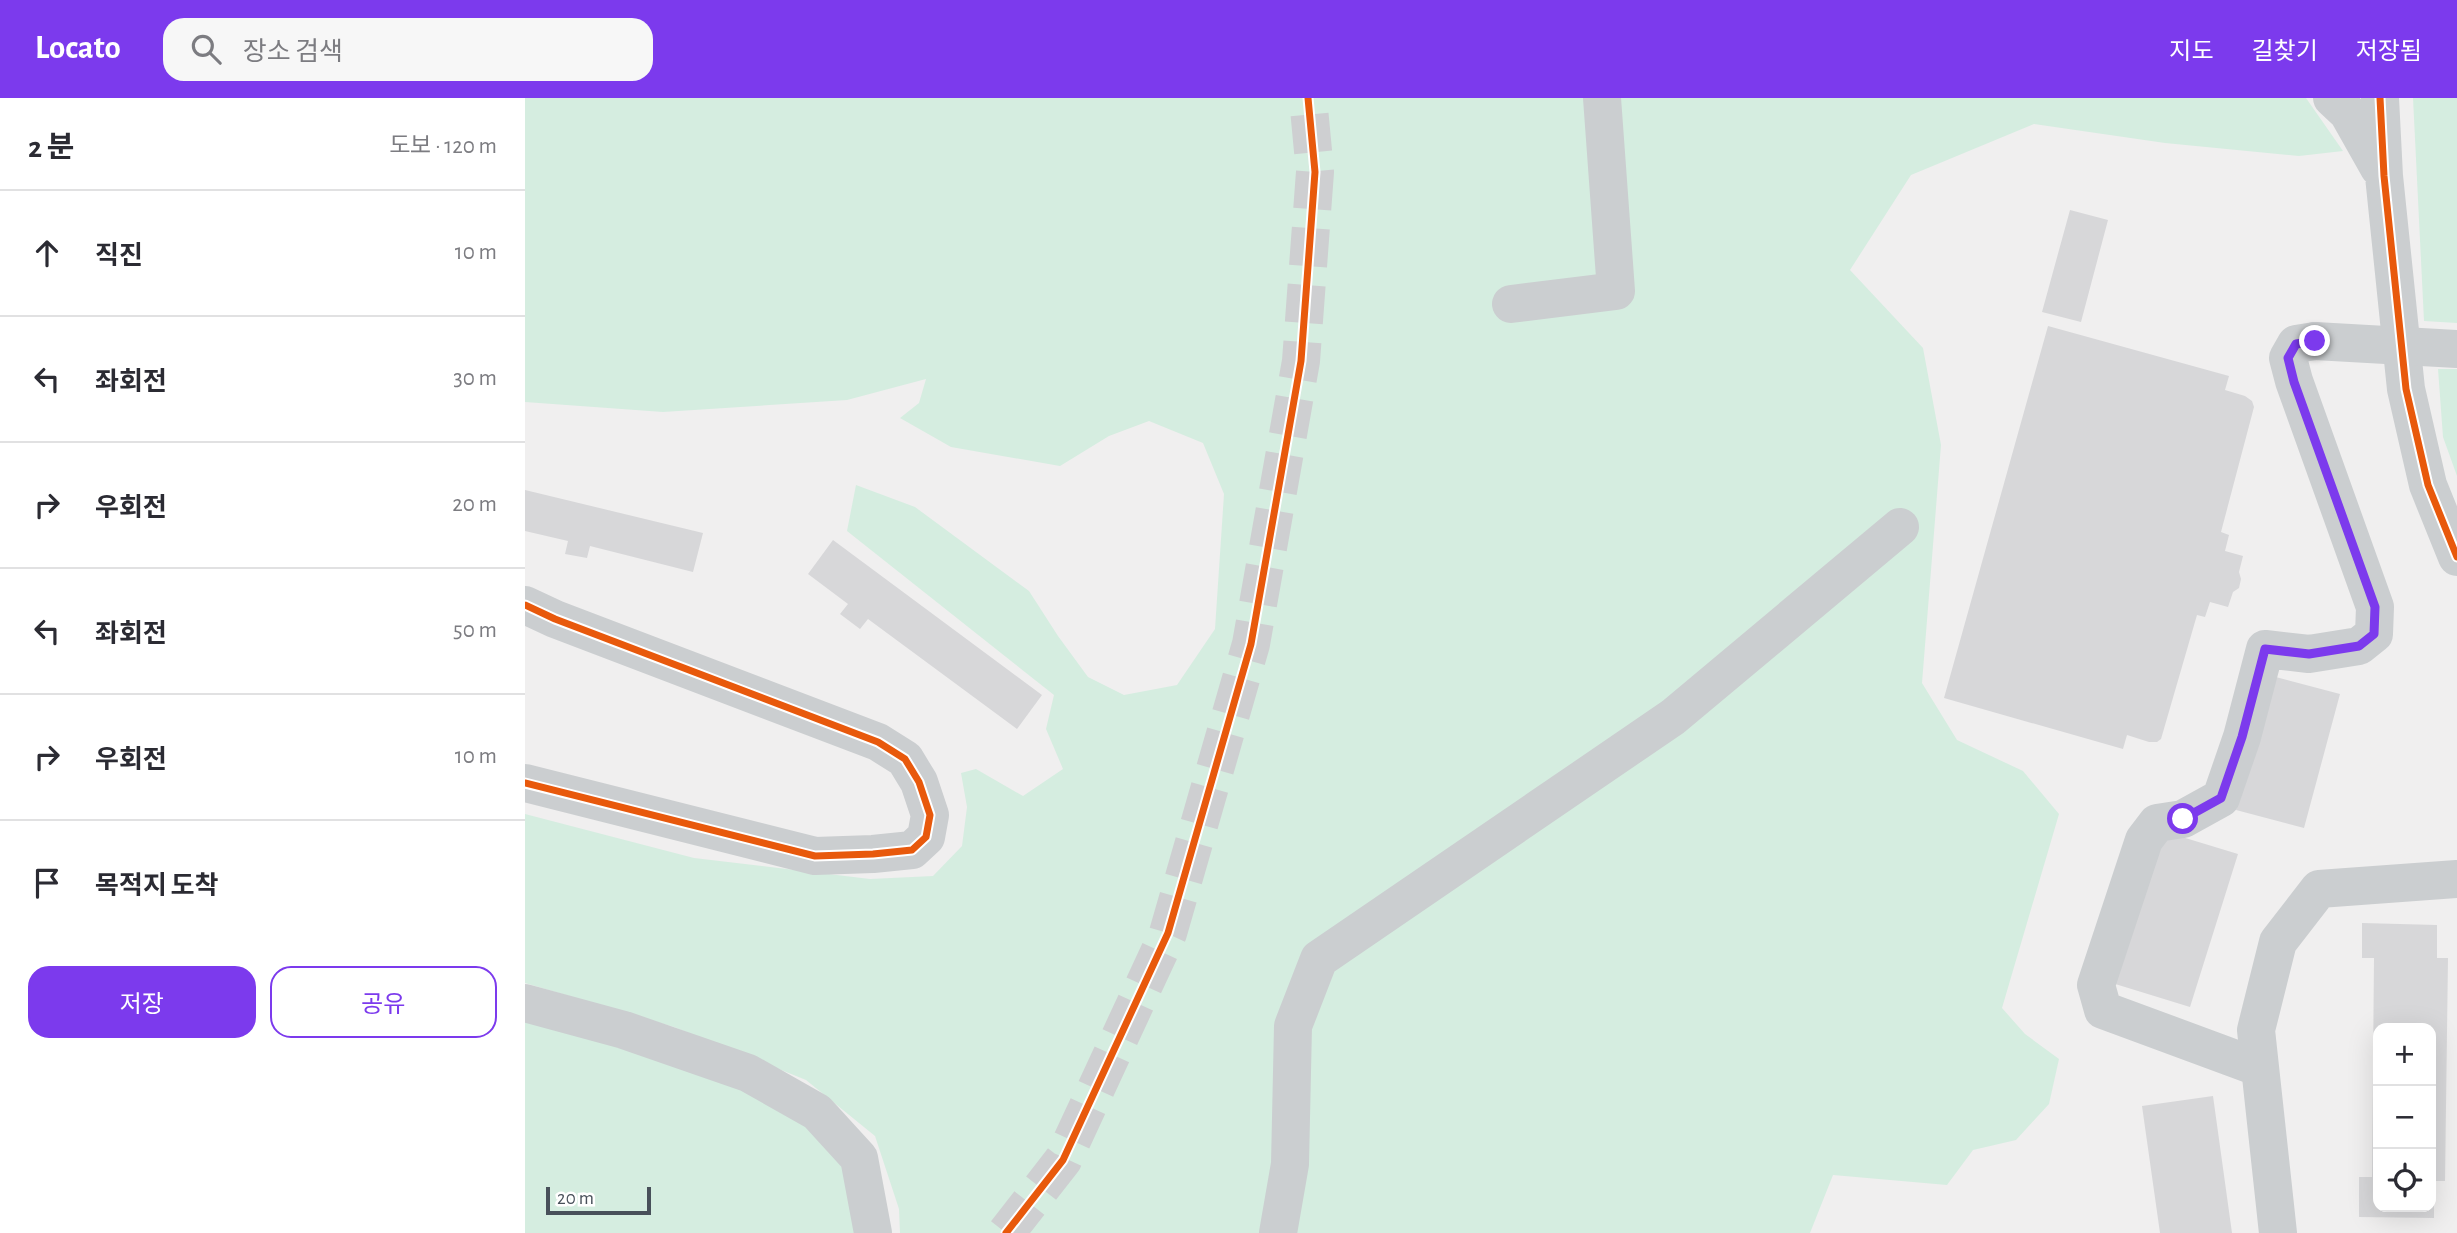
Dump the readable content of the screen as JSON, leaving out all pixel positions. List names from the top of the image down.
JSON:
{
  "scale_bar": "20 m",
  "page": {
    "header": "Locato",
    "search": "장소 검색",
    "nav": ["지도", "길찾기", "저장됨"],
    "heading": ["2 분", "도보 · 120 m"],
    "list": [
      ["직진", "10 m"],
      ["좌회전", "30 m"],
      ["우회전", "20 m"],
      ["좌회전", "50 m"],
      ["우회전", "10 m"],
      "목적지 도착"
    ],
    "buttons": ["저장", "공유"],
    "map_buttons": ["+", "−"],
    "scale": "20 m"
  }
}
